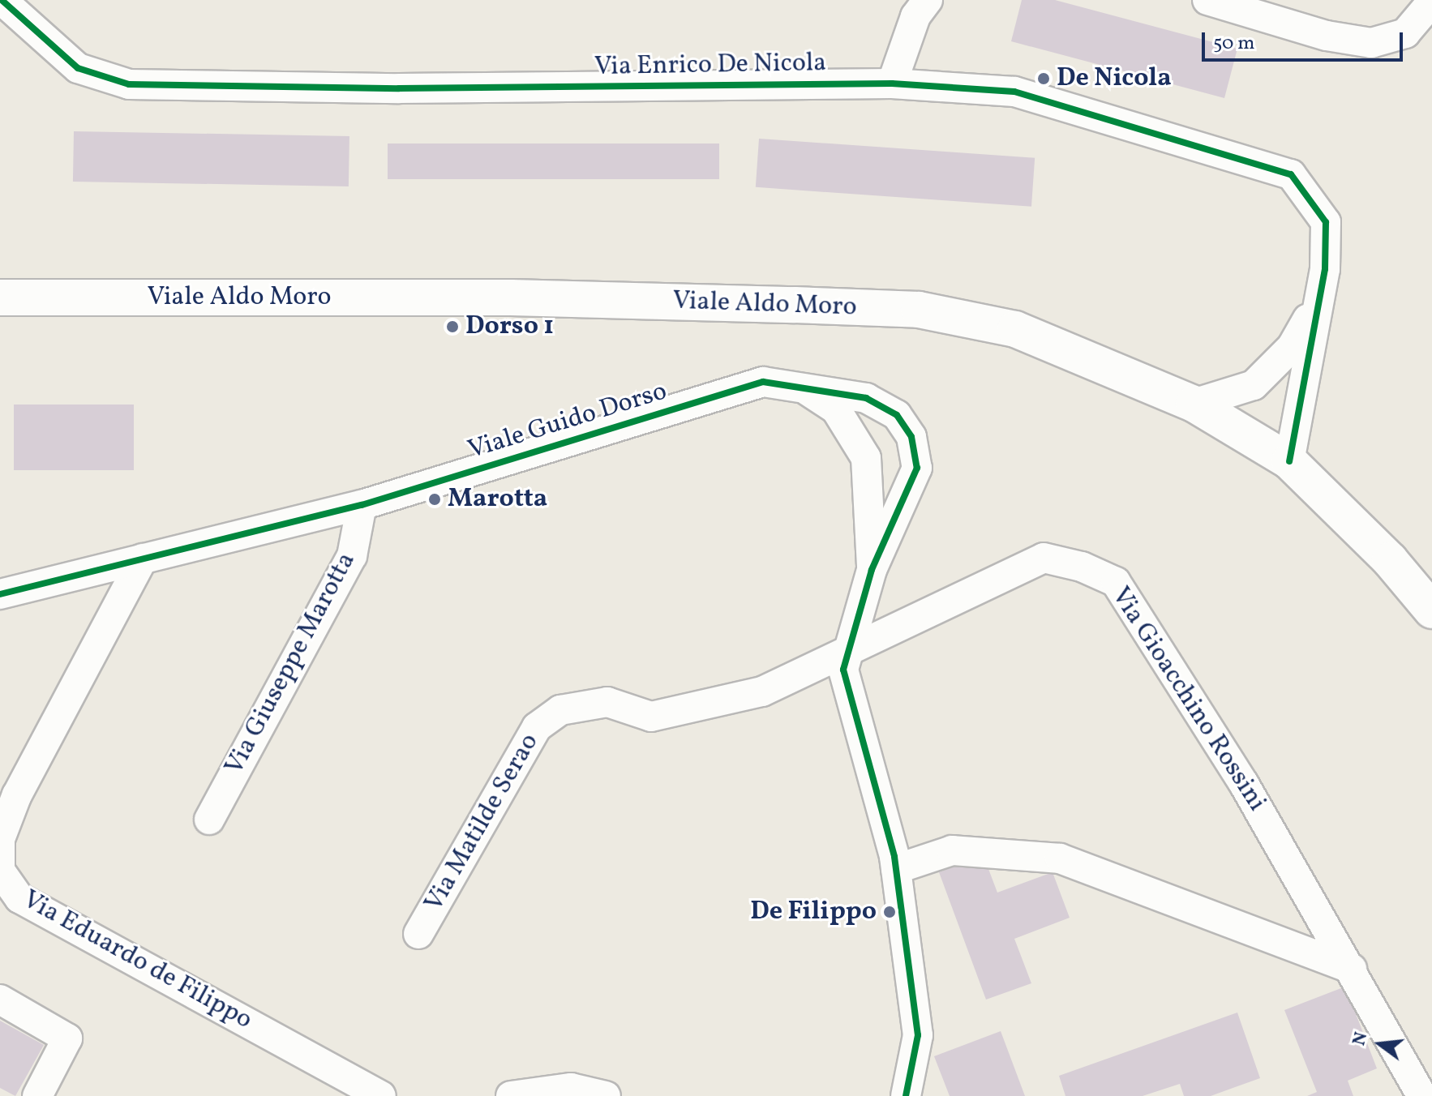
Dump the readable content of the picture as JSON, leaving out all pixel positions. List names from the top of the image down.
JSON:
{
  "streets": {
    "street": [
      "Via Enrico De Nicola",
      "Viale Aldo Moro",
      "Viale Guido Dorso",
      "Via Giuseppe Marotta",
      "Via Gioacchino Rossini",
      "Via Matilde Serao",
      "Via Eduardo de Filippo"
    ]
  },
  "crossings": [
    ["Viale Guido Dorso", "Via Giuseppe Marotta"],
    ["Viale Guido Dorso", "Via Gioacchino Rossini"],
    ["Viale Guido Dorso", "Via Matilde Serao"],
    ["Viale Guido Dorso", "Via Eduardo de Filippo"],
    ["Via Gioacchino Rossini", "Via Matilde Serao"]
  ],
  "places": [
    "De Nicola",
    "Dorso 1",
    "Marotta",
    "De Filippo"
  ],
  "scale_bar": "50 m",
  "north": "left"
}
